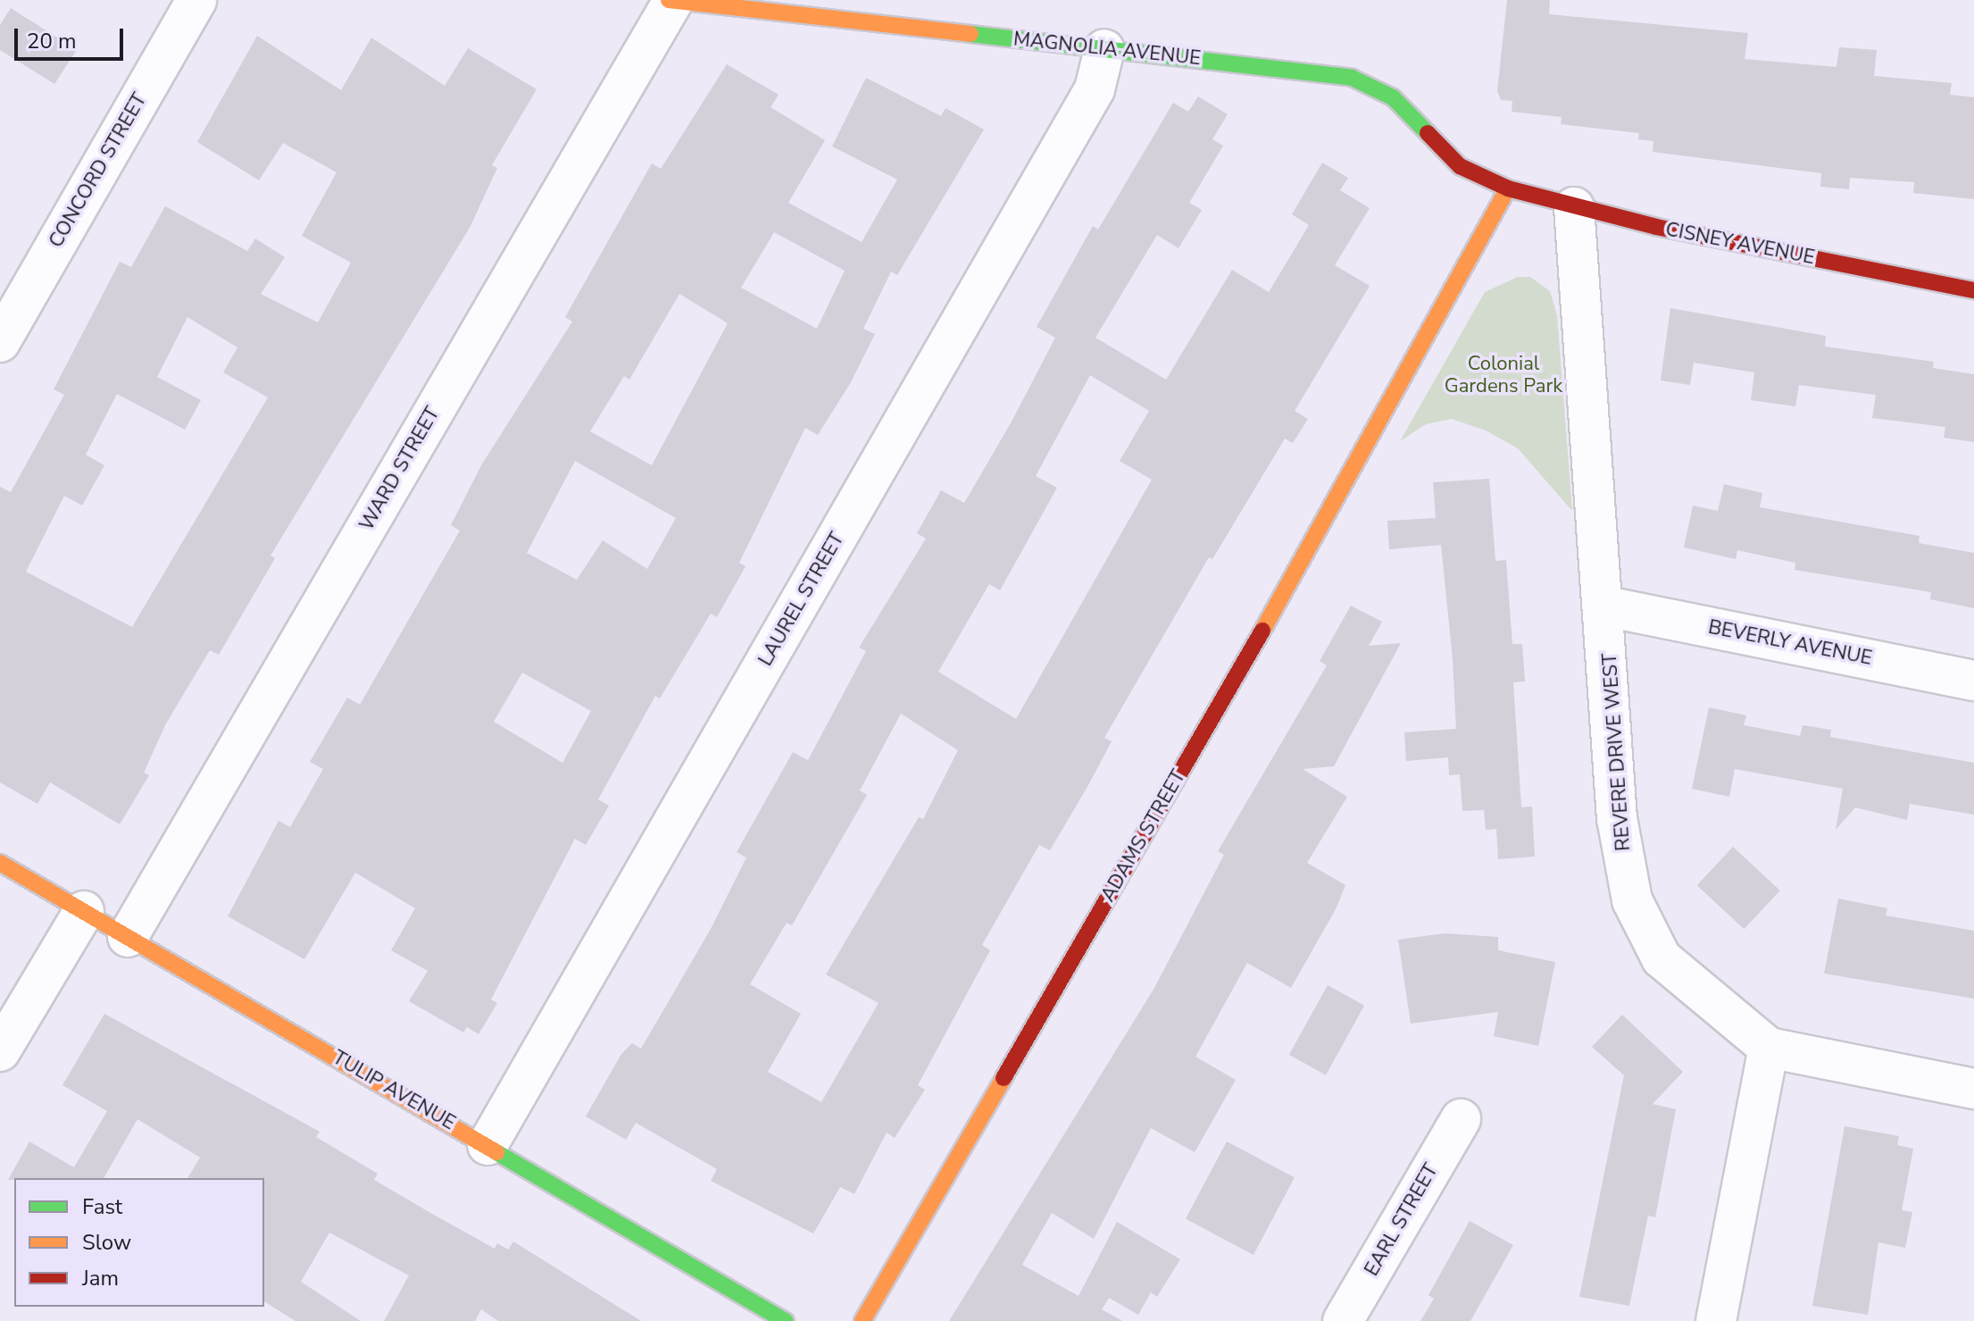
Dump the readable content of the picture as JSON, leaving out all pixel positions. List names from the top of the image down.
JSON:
{
  "streets": {
    "street": [
      "MAGNOLIA AVENUE",
      "CONCORD STREET",
      "CISNEY AVENUE",
      "WARD STREET",
      "LAUREL STREET",
      "BEVERLY AVENUE",
      "REVERE DRIVE WEST",
      "ADAMS STREET",
      "TULIP AVENUE",
      "EARL STREET"
    ]
  },
  "crossings": [
    ["MAGNOLIA AVENUE", "CISNEY AVENUE"],
    ["MAGNOLIA AVENUE", "WARD STREET"],
    ["MAGNOLIA AVENUE", "LAUREL STREET"],
    ["MAGNOLIA AVENUE", "ADAMS STREET"],
    ["CISNEY AVENUE", "REVERE DRIVE WEST"],
    ["CISNEY AVENUE", "ADAMS STREET"],
    ["WARD STREET", "TULIP AVENUE"],
    ["LAUREL STREET", "TULIP AVENUE"],
    ["BEVERLY AVENUE", "REVERE DRIVE WEST"]
  ],
  "parks": ["Colonial Gardens Park"],
  "legend": ["Fast", "Slow", "Jam"],
  "scale_bar": "20 m"
}
